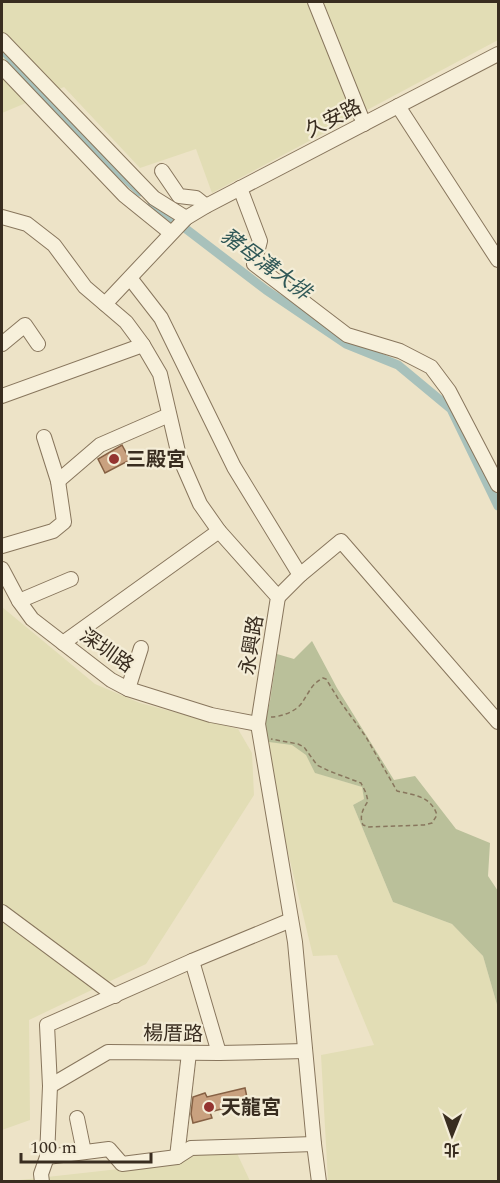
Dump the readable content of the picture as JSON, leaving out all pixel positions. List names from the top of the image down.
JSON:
{
  "streets": {
    "street": [
      "久安路",
      "永興路",
      "深圳路",
      "楊厝路"
    ]
  },
  "crossings": [
    ["久安路", "永興路"],
    ["永興路", "深圳路"],
    ["永興路", "楊厝路"]
  ],
  "water": ["豬母溝大排"],
  "places": ["三殿宮", "天龍宮"],
  "scale_bar": "100 m",
  "north": "bottom"
}
